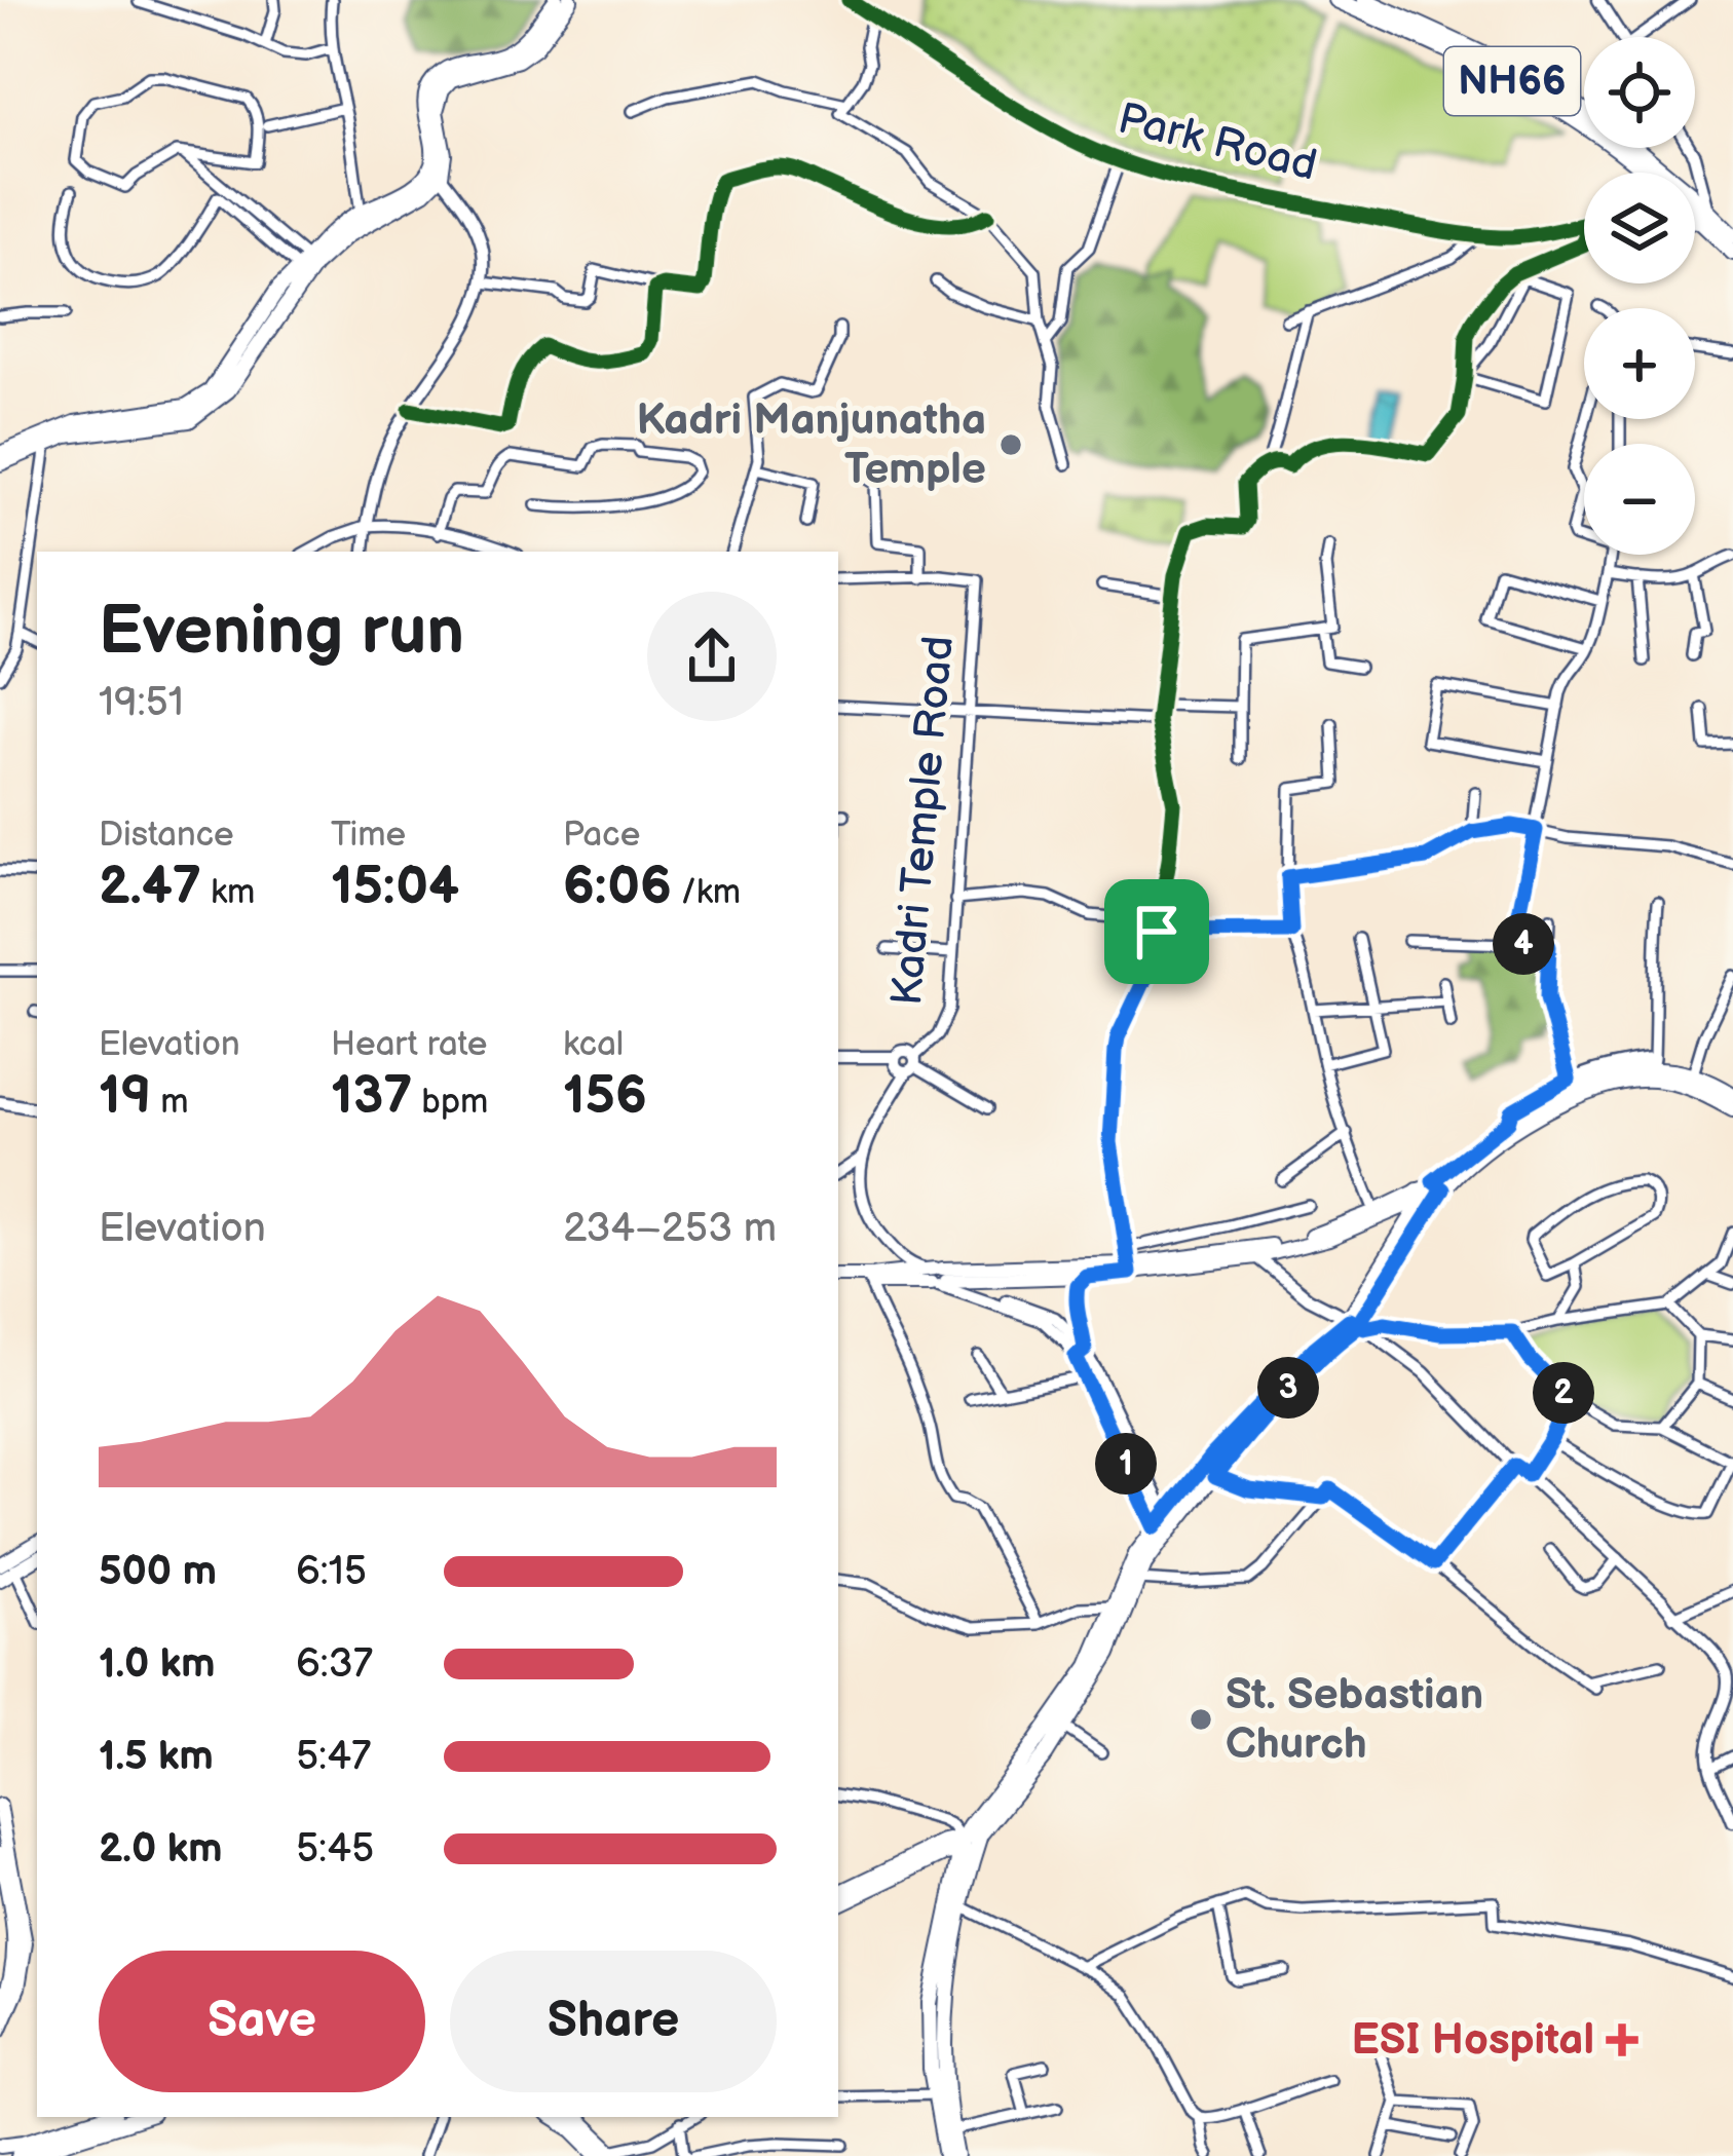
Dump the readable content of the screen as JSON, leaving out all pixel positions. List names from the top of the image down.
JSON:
{
  "streets": {
    "main road": ["NH66"],
    "street": ["Park Road", "Kadri Temple Road"]
  },
  "places": {
    "other": ["Kadri Manjunatha Temple", "St. Sebastian Church"],
    "health": ["ESI Hospital"]
  },
  "page": {
    "map_buttons": ["+", "−"],
    "heading": ["Evening run", "19:51"],
    "stats": [
      ["Distance", "2.47 km"],
      ["Time", "15:04"],
      ["Pace", "6:06 /km"],
      ["Elevation", "19 m"],
      ["Heart rate", "137 bpm"],
      ["kcal", "156"]
    ],
    "pins": [
      "4",
      "3",
      "2",
      "1"
    ],
    "chart": ["Elevation", "234–253 m"],
    "list": [
      {
        "name": "500 m",
        "note": "6:15"
      },
      {
        "name": "1.0 km",
        "note": "6:37"
      },
      {
        "name": "1.5 km",
        "note": "5:47"
      },
      {
        "name": "2.0 km",
        "note": "5:45"
      }
    ],
    "buttons": ["Save", "Share"]
  }
}
